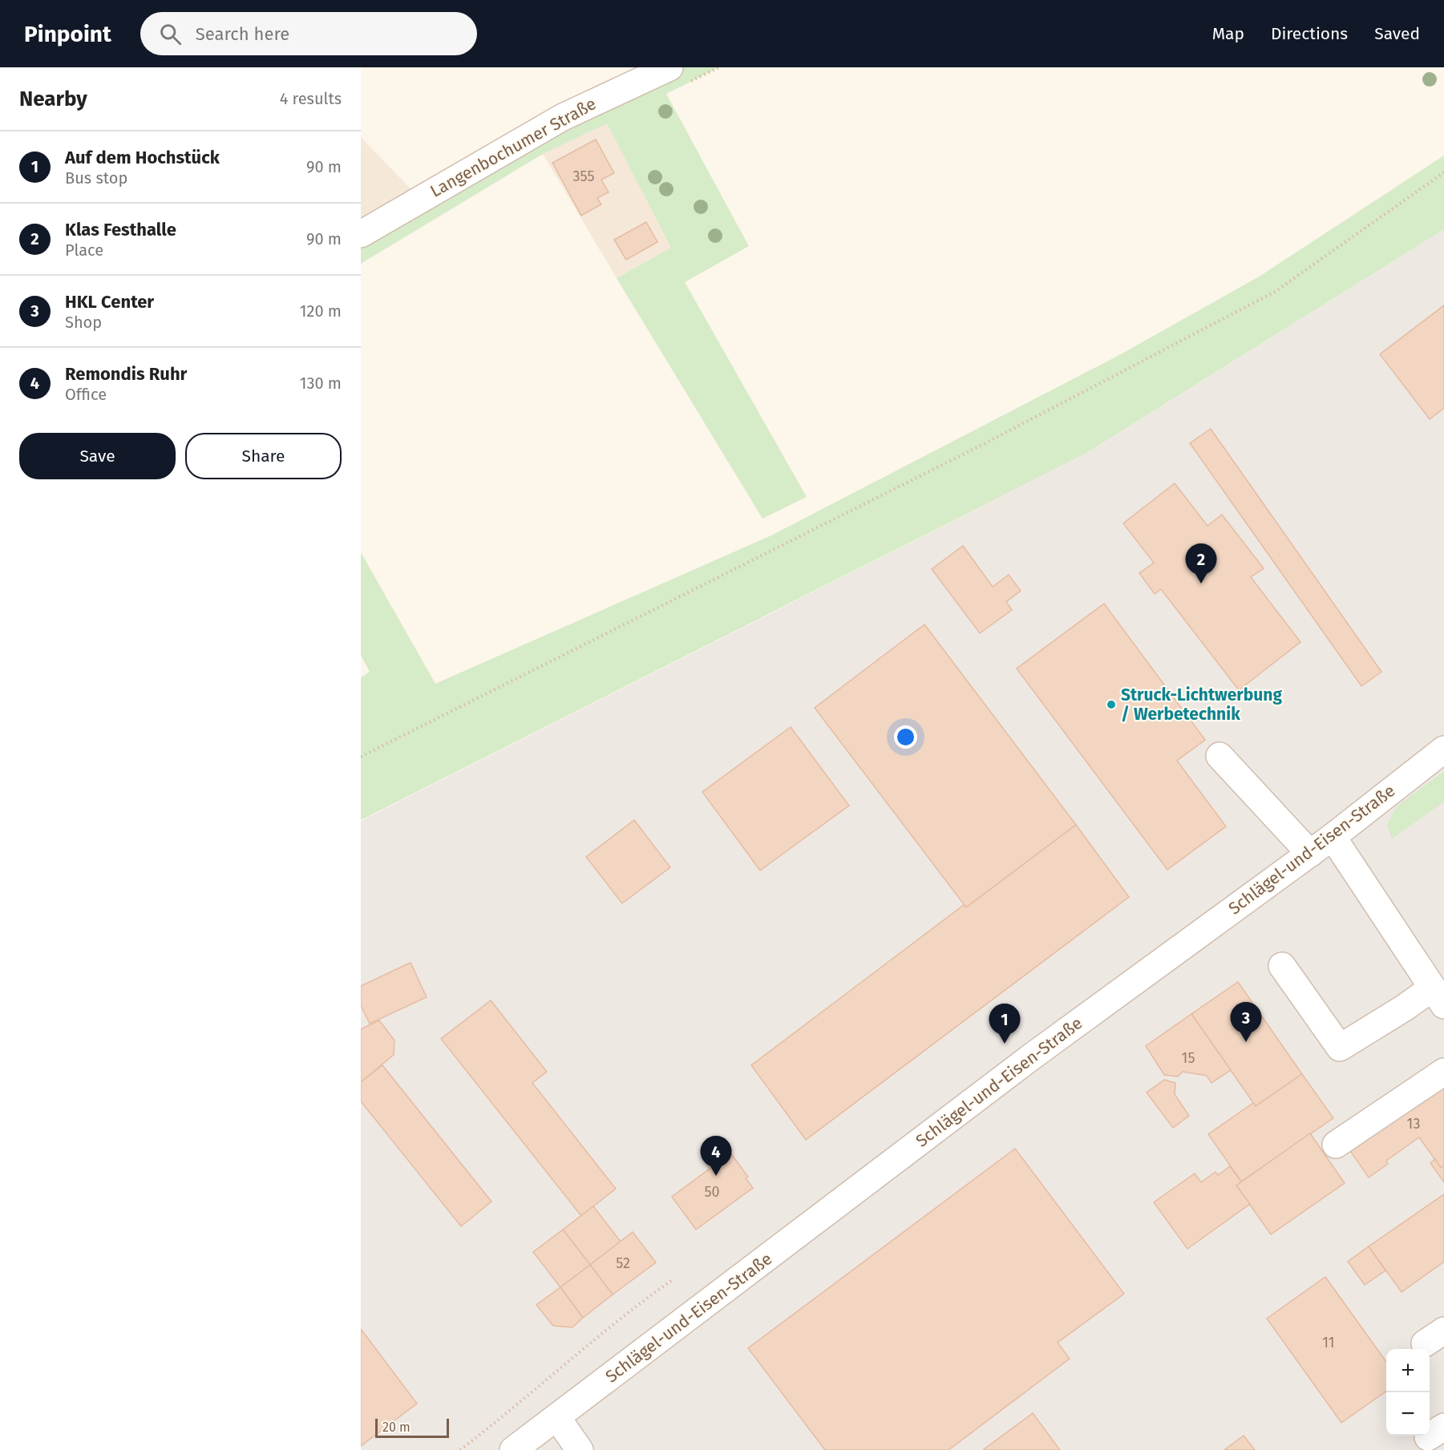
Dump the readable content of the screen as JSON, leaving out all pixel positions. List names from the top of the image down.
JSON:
{
  "streets": {
    "street": ["Langenbochumer Straße", "Schlägel-und-Eisen-Straße"]
  },
  "places": ["Struck-Lichtwerbung / Werbetechnik"],
  "house_numbers": [
    "355",
    "15",
    "13",
    "50",
    "52",
    "11"
  ],
  "scale_bar": "20 m",
  "page": {
    "header": "Pinpoint",
    "search": "Search here",
    "nav": ["Map", "Directions", "Saved"],
    "heading": ["Nearby", "4 results"],
    "list": [
      {
        "mark": "1",
        "name": "Auf dem Hochstück",
        "note": "Bus stop",
        "value": "90 m"
      },
      {
        "mark": "2",
        "name": "Klas Festhalle",
        "note": "Place",
        "value": "90 m"
      },
      {
        "mark": "3",
        "name": "HKL Center",
        "note": "Shop",
        "value": "120 m"
      },
      {
        "mark": "4",
        "name": "Remondis Ruhr",
        "note": "Office",
        "value": "130 m"
      }
    ],
    "buttons": ["Save", "Share"],
    "pins": [
      "2",
      "3",
      "1",
      "4"
    ],
    "map_buttons": ["+", "−"],
    "scale": "20 m"
  }
}
